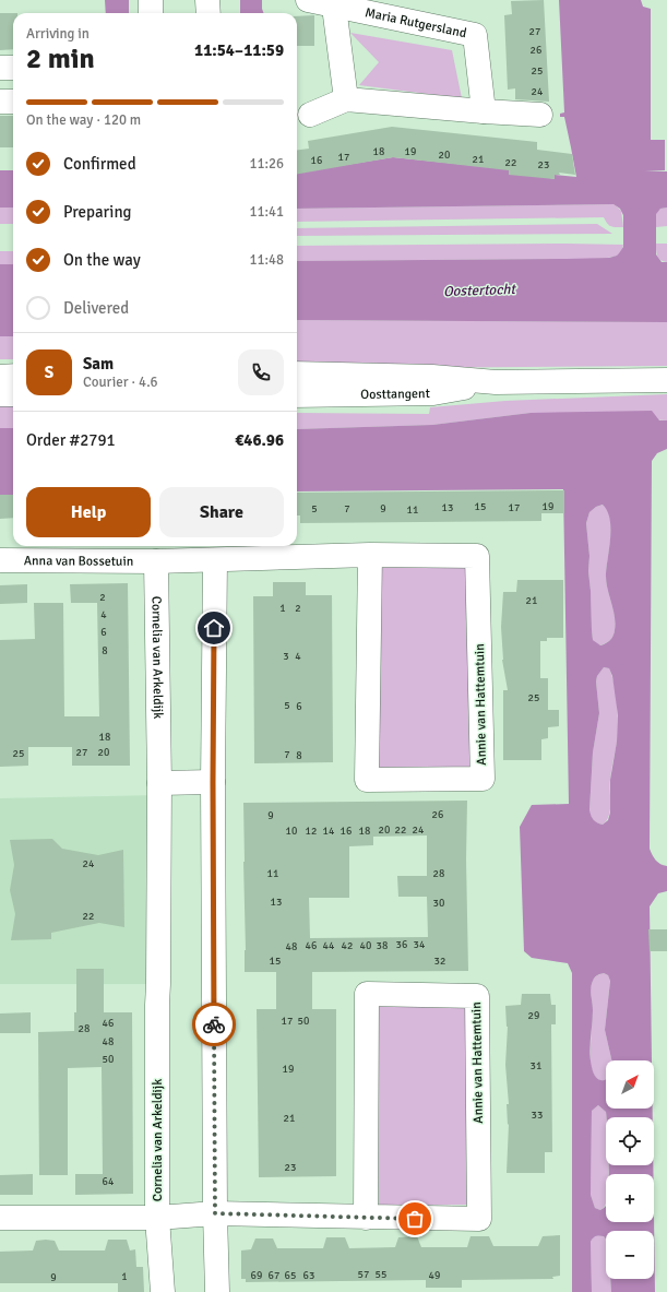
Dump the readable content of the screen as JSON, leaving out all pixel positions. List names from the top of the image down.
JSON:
{
  "streets": {
    "street": [
      "Maria Rutgersland",
      "Oosttangent",
      "Anna van Bossetuin",
      "Cornelia van Arkeldijk",
      "Annie van Hattemtuin"
    ]
  },
  "crossings": [
    ["Anna van Bossetuin", "Cornelia van Arkeldijk"],
    ["Cornelia van Arkeldijk", "Annie van Hattemtuin"]
  ],
  "water": ["Oostertocht"],
  "house_numbers": [
    "27",
    "26",
    "25",
    "24",
    "18",
    "19",
    "20",
    "17",
    "21",
    "16",
    "22",
    "23",
    "15",
    "19",
    "13",
    "17",
    "5",
    "7",
    "9",
    "11",
    "2",
    "21",
    "1",
    "2",
    "4",
    "6",
    "8",
    "3",
    "4",
    "25",
    "5",
    "6",
    "18",
    "27",
    "20",
    "25",
    "7",
    "8",
    "26",
    "9",
    "20",
    "22",
    "24",
    "10",
    "12",
    "14",
    "16",
    "18",
    "24",
    "11",
    "28",
    "13",
    "30",
    "22",
    "36",
    "34",
    "46",
    "44",
    "42",
    "40",
    "38",
    "48",
    "15",
    "32",
    "29",
    "17",
    "50",
    "46",
    "28",
    "48",
    "50",
    "31",
    "19",
    "33",
    "21",
    "23",
    "64",
    "57",
    "55",
    "69",
    "67",
    "65",
    "63",
    "49",
    "1",
    "9"
  ],
  "north": "top right",
  "page": {
    "heading": ["2 min", "Arriving in", "11:54–11:59"],
    "panel": [
      "Sam",
      "Courier · 4.6",
      "Order #2791",
      "€46.96"
    ],
    "bar": "On the way · 120 m",
    "list": [
      ["Confirmed", "11:26"],
      ["Preparing", "11:41"],
      ["On the way", "11:48"],
      "Delivered"
    ],
    "round": "S",
    "buttons": ["Help", "Share"],
    "map_buttons": ["+", "−"]
  }
}
